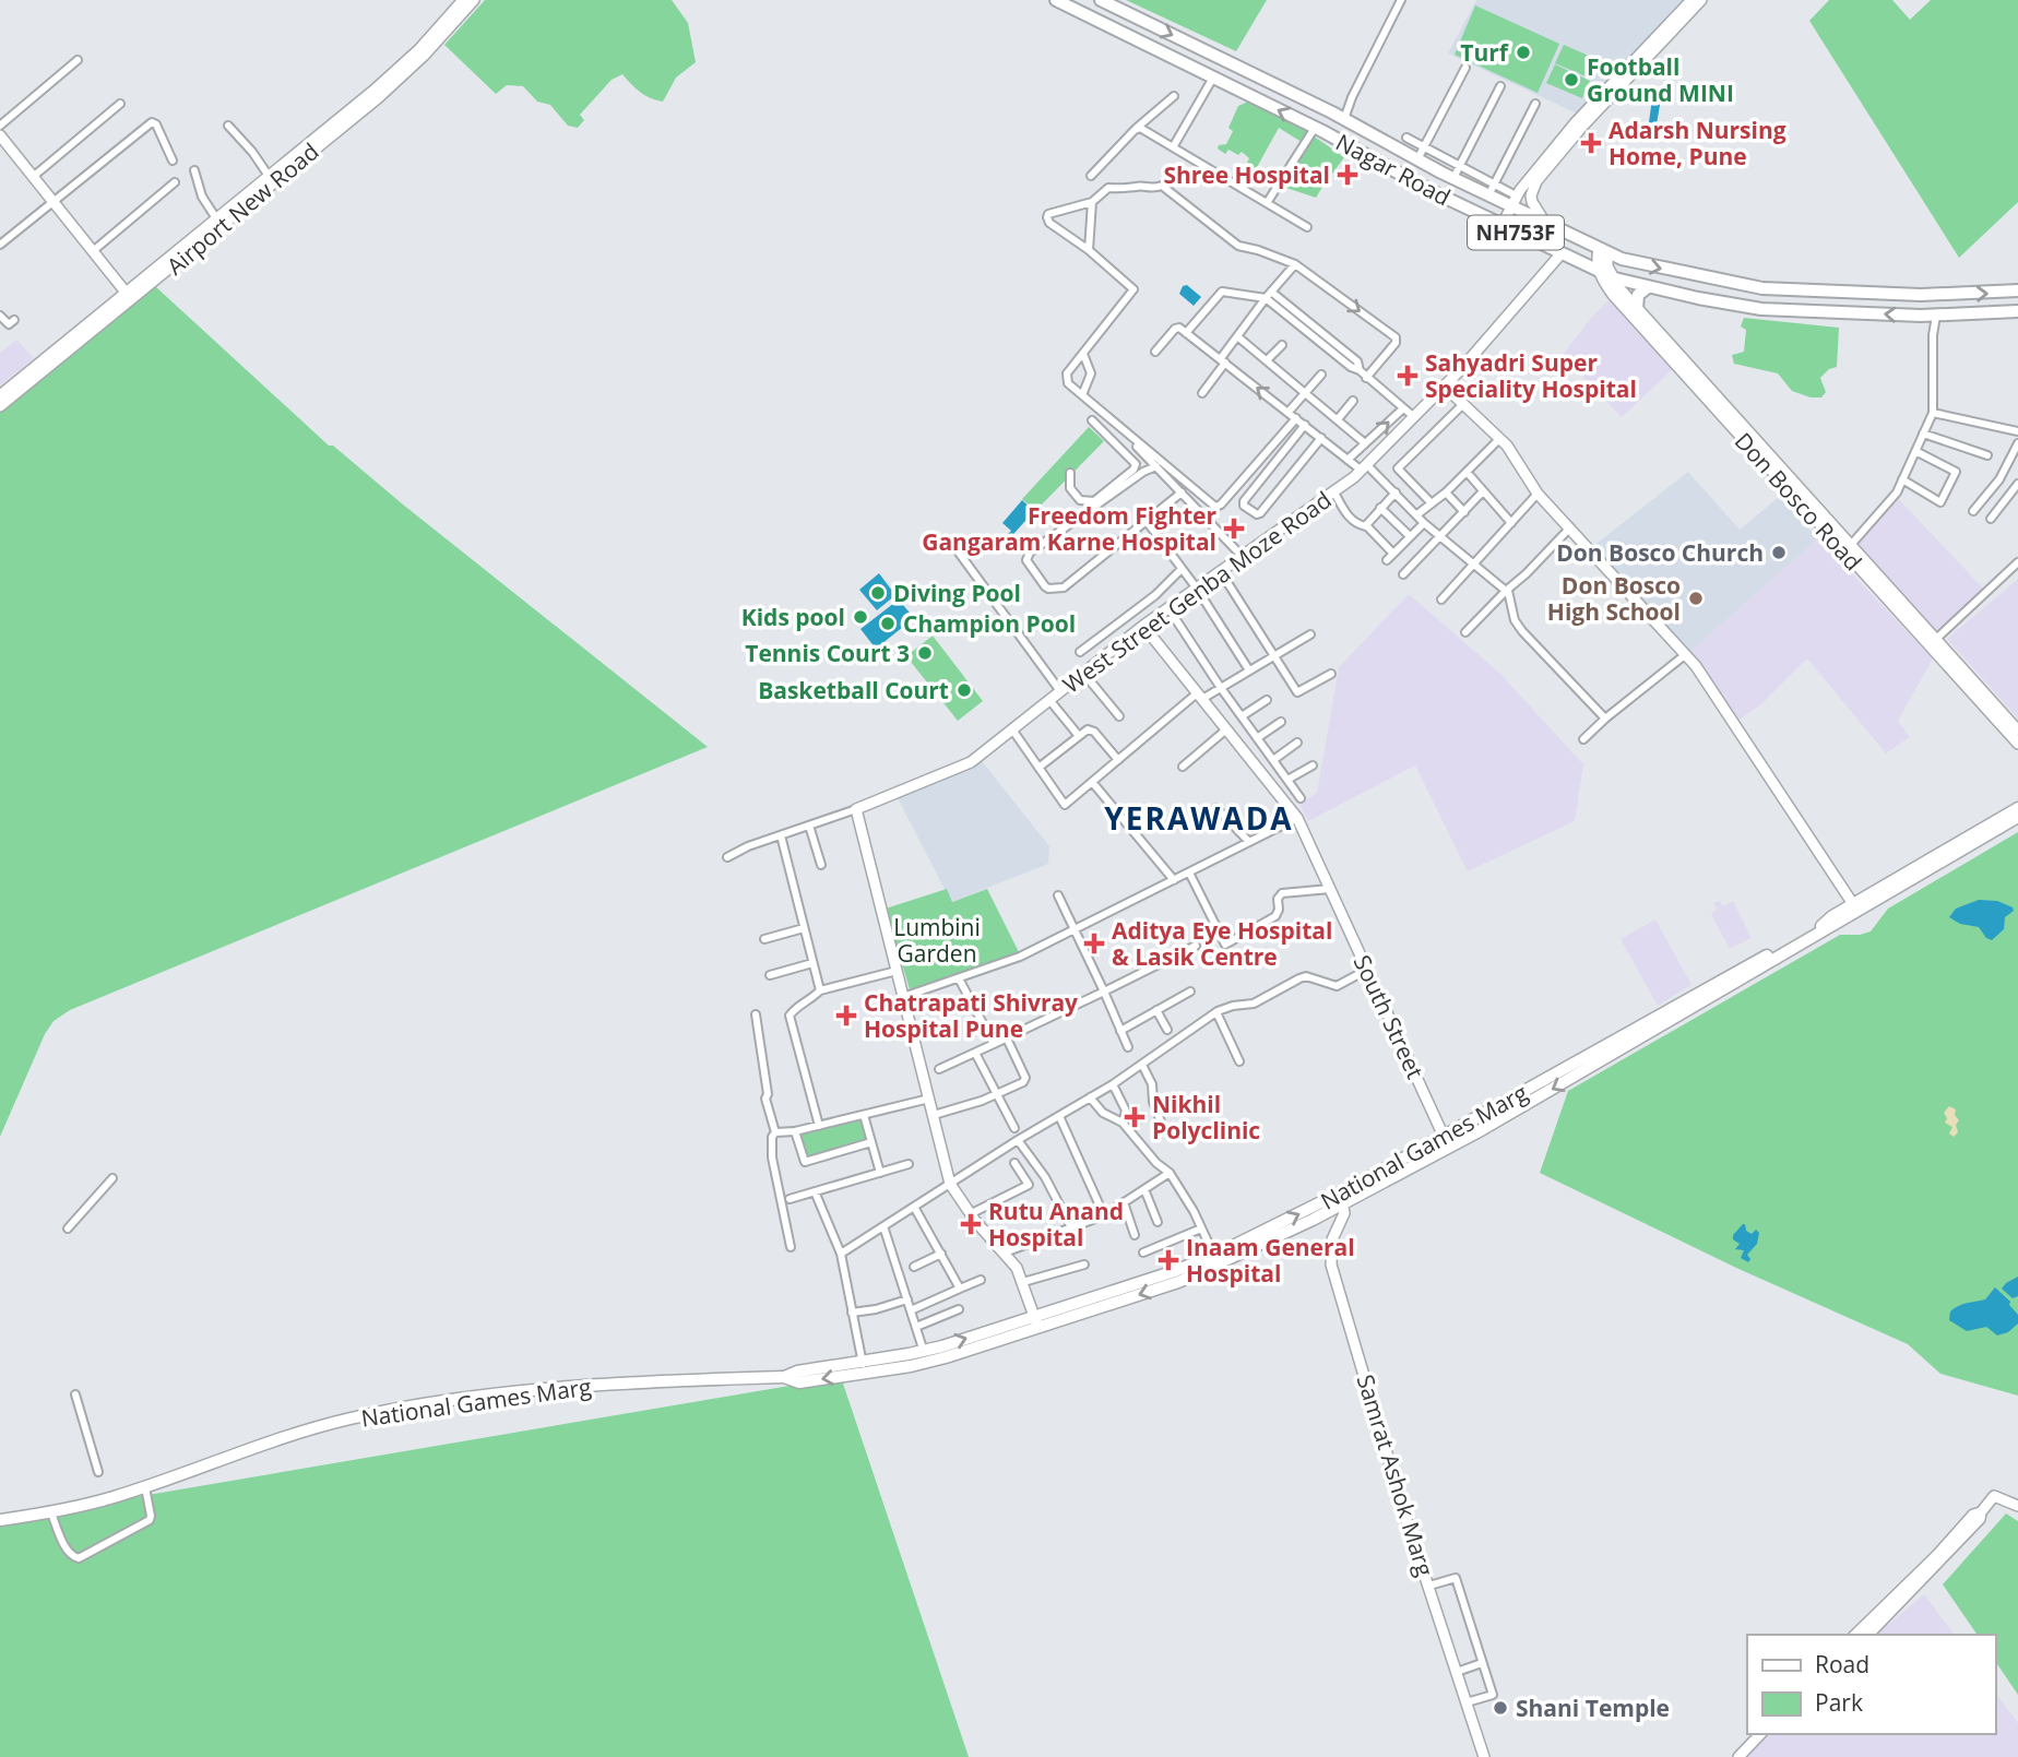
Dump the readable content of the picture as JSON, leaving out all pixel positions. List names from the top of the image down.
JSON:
{
  "streets": {
    "highway": ["Nagar Road", "NH753F"],
    "main road": ["National Games Marg"],
    "street": [
      "Airport New Road",
      "Don Bosco Road",
      "West Street Genba Moze Road",
      "South Street",
      "Samrat Ashok Marg"
    ]
  },
  "crossings": [
    ["Nagar Road", "Don Bosco Road"],
    ["Nagar Road", "West Street Genba Moze Road"],
    ["West Street Genba Moze Road", "South Street"],
    ["South Street", "National Games Marg"],
    ["National Games Marg", "Samrat Ashok Marg"]
  ],
  "districts": ["YERAWADA"],
  "parks": ["Lumbini Garden"],
  "places": {
    "other": [
      "Turf",
      "Football Ground MINI",
      "Don Bosco Church",
      "Diving Pool",
      "Don Bosco High School",
      "Kids pool",
      "Champion Pool",
      "Tennis Court 3",
      "Basketball Court",
      "Shani Temple"
    ],
    "health": [
      "Adarsh Nursing Home, Pune",
      "Shree Hospital",
      "Sahyadri Super Speciality Hospital",
      "Freedom Fighter Gangaram Karne Hospital",
      "Aditya Eye Hospital & Lasik Centre",
      "Chatrapati Shivray Hospital Pune",
      "Nikhil Polyclinic",
      "Rutu Anand Hospital",
      "Inaam General Hospital"
    ]
  },
  "legend": ["Road", "Park"]
}
